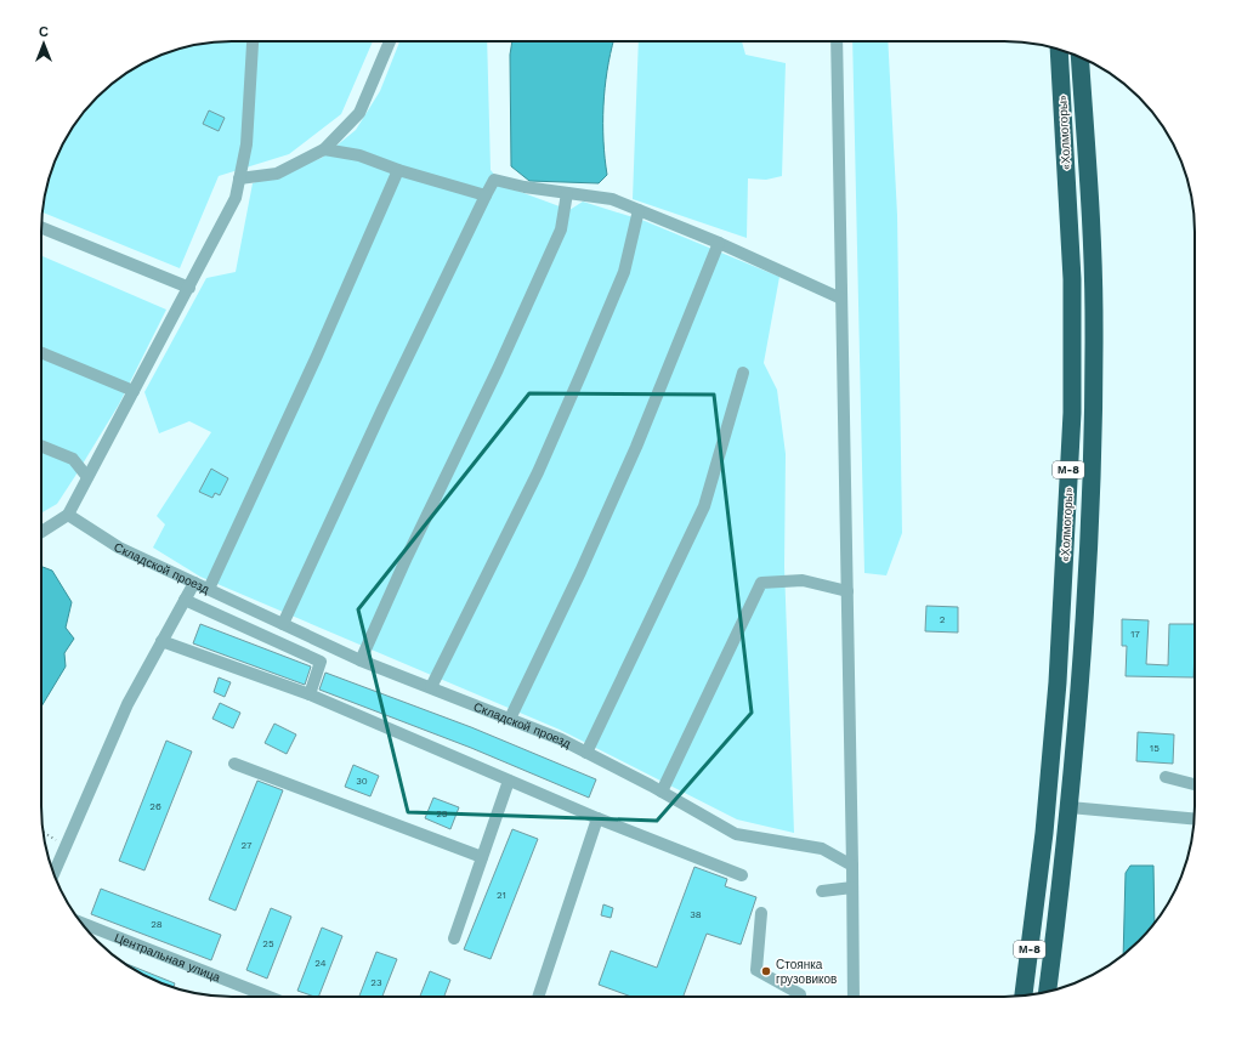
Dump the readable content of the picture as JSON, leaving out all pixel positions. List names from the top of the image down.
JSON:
{
  "streets": {
    "highway": ["«Холмогоры»", "М-8"],
    "street": ["Складской проезд", "Центральная улица"]
  },
  "places": ["Стоянка грузовиков"],
  "house_numbers": [
    "2",
    "17",
    "15",
    "30",
    "26",
    "29",
    "27",
    "21",
    "38",
    "28",
    "25",
    "24",
    "23"
  ],
  "north": "top"
}
